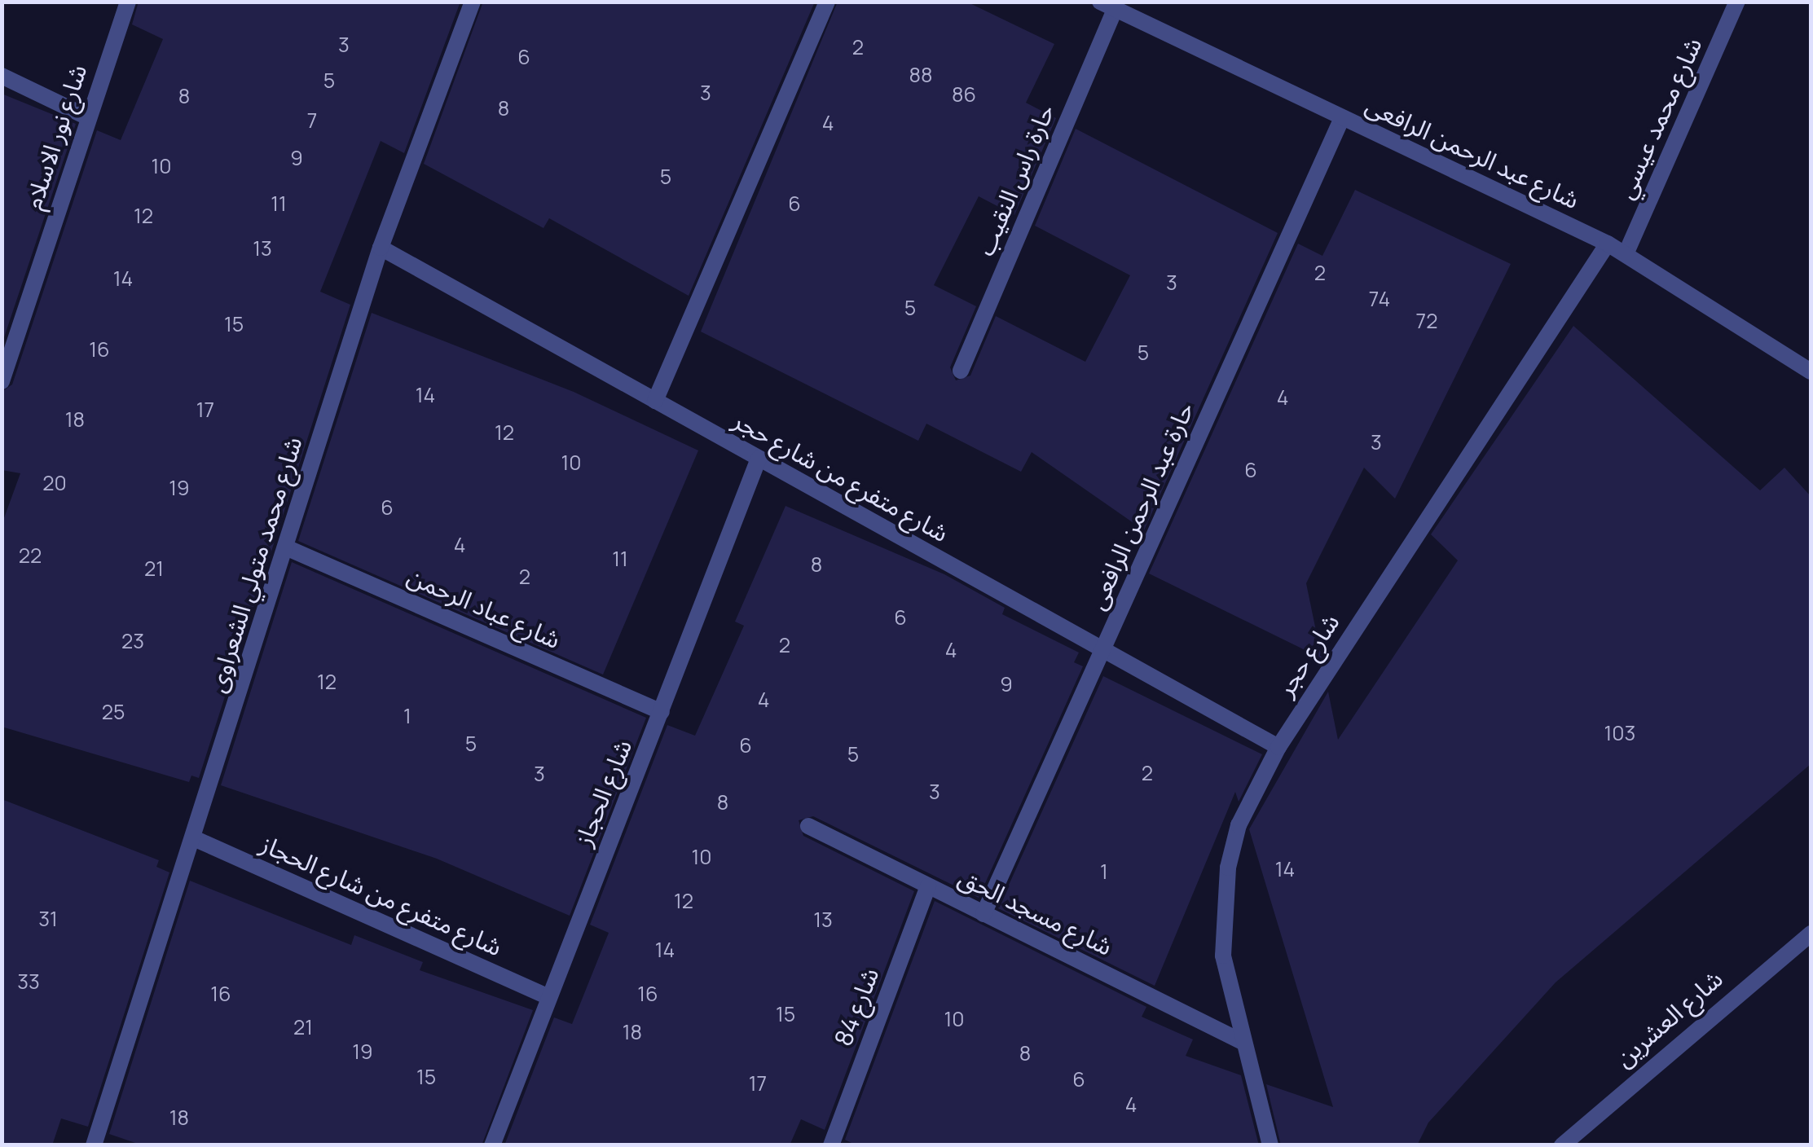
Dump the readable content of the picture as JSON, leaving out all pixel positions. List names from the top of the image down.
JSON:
{
  "streets": {
    "street": [
      "شارع محمد عيسي",
      "شارع نور الاسلام",
      "شارع عبد الرحمن الرافعى",
      "حارة راس النقيب",
      "شارع متفرع من شارع حجر",
      "حارة عبد الرحمن الرافعى",
      "شارع محمد متولي الشعراوى",
      "شارع عباد الرحمن",
      "شارع حجر",
      "شارع الحجاز",
      "شارع متفرع من شارع الحجاز",
      "شارع مسجد الحق",
      "شارع 84",
      "شارع العشرين"
    ]
  },
  "crossings": [
    ["شارع محمد عيسي", "شارع عبد الرحمن الرافعى"],
    ["شارع عبد الرحمن الرافعى", "حارة راس النقيب"],
    ["شارع عبد الرحمن الرافعى", "حارة عبد الرحمن الرافعى"],
    ["شارع عبد الرحمن الرافعى", "شارع حجر"],
    ["شارع متفرع من شارع حجر", "حارة عبد الرحمن الرافعى"],
    ["شارع متفرع من شارع حجر", "شارع محمد متولي الشعراوى"],
    ["شارع متفرع من شارع حجر", "شارع حجر"],
    ["شارع متفرع من شارع حجر", "شارع الحجاز"],
    ["حارة عبد الرحمن الرافعى", "شارع مسجد الحق"],
    ["شارع محمد متولي الشعراوى", "شارع عباد الرحمن"],
    ["شارع محمد متولي الشعراوى", "شارع متفرع من شارع الحجاز"],
    ["شارع عباد الرحمن", "شارع الحجاز"],
    ["شارع حجر", "شارع مسجد الحق"],
    ["شارع الحجاز", "شارع متفرع من شارع الحجاز"],
    ["شارع مسجد الحق", "شارع 84"]
  ],
  "house_numbers": [
    "3",
    "2",
    "6",
    "88",
    "5",
    "3",
    "86",
    "8",
    "8",
    "7",
    "4",
    "9",
    "10",
    "5",
    "11",
    "6",
    "12",
    "13",
    "2",
    "14",
    "3",
    "74",
    "5",
    "72",
    "15",
    "16",
    "5",
    "14",
    "4",
    "17",
    "18",
    "12",
    "3",
    "10",
    "6",
    "20",
    "19",
    "6",
    "4",
    "22",
    "11",
    "8",
    "21",
    "2",
    "6",
    "23",
    "2",
    "4",
    "12",
    "9",
    "4",
    "25",
    "1",
    "103",
    "5",
    "6",
    "5",
    "2",
    "3",
    "3",
    "8",
    "10",
    "14",
    "1",
    "12",
    "31",
    "13",
    "14",
    "33",
    "16",
    "16",
    "15",
    "10",
    "21",
    "18",
    "19",
    "8",
    "15",
    "6",
    "17",
    "4",
    "18"
  ]
}
